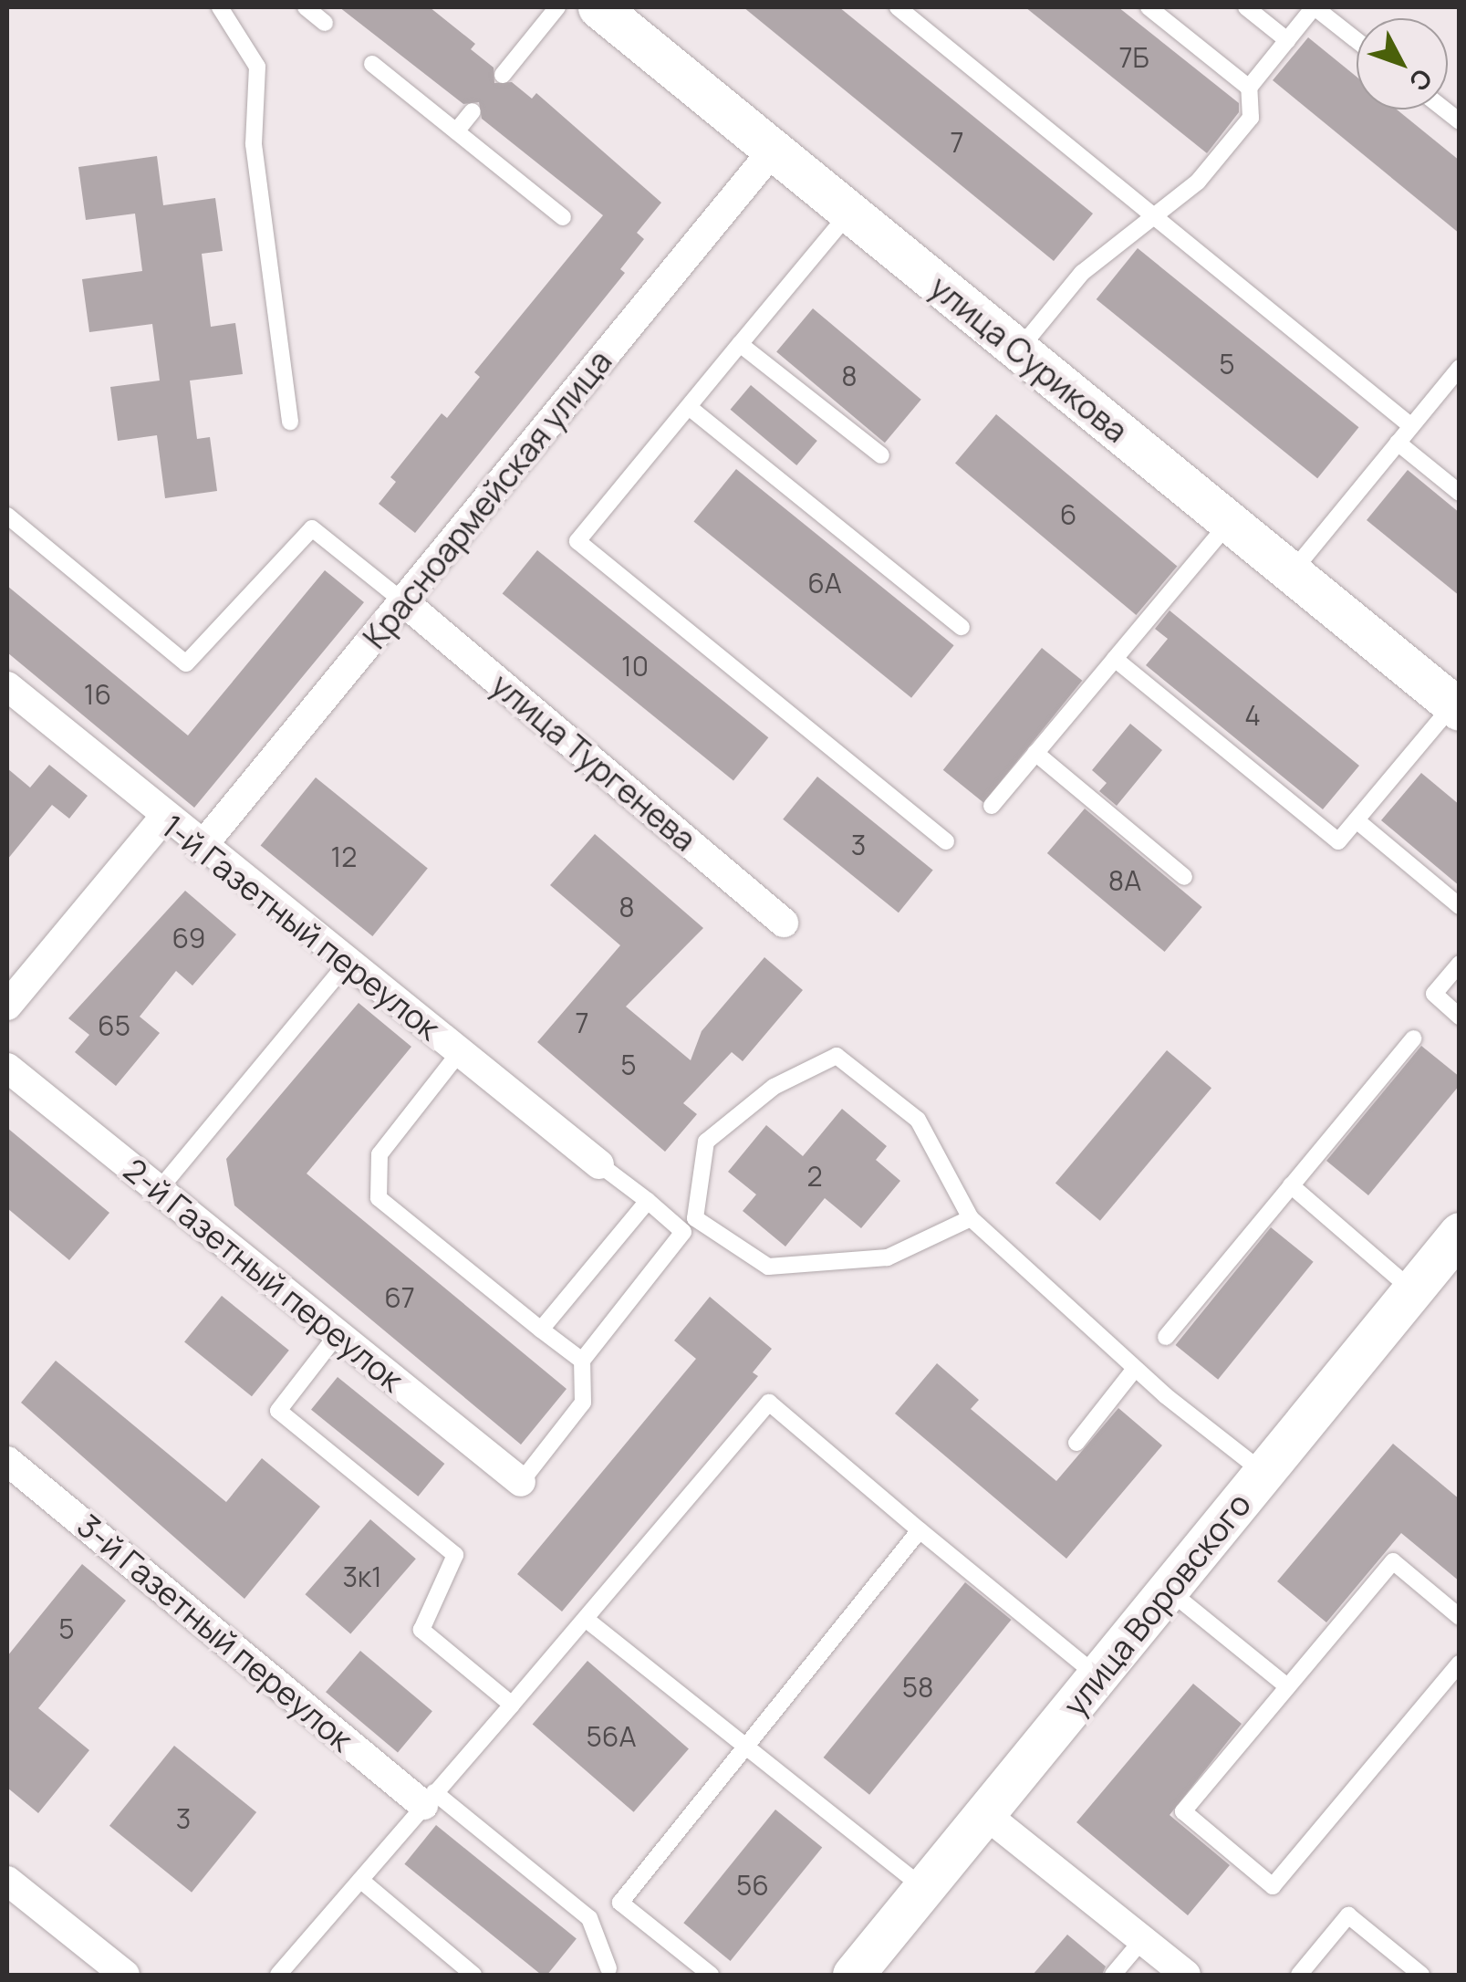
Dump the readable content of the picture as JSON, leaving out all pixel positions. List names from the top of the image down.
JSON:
{
  "streets": {
    "street": [
      "улица Сурикова",
      "Красноармейская улица",
      "улица Тургенева",
      "1-й Газетный переулок",
      "2-й Газетный переулок",
      "улица Воровского",
      "3-й Газетный переулок"
    ]
  },
  "crossings": [
    ["улица Сурикова", "Красноармейская улица"],
    ["Красноармейская улица", "улица Тургенева"],
    ["Красноармейская улица", "1-й Газетный переулок"]
  ],
  "house_numbers": [
    "7Б",
    "7",
    "5",
    "8",
    "6",
    "6А",
    "10",
    "16",
    "4",
    "3",
    "12",
    "8А",
    "8",
    "69",
    "7",
    "65",
    "5",
    "2",
    "67",
    "3к1",
    "5",
    "58",
    "56А",
    "3",
    "56"
  ],
  "north": "bottom right"
}
